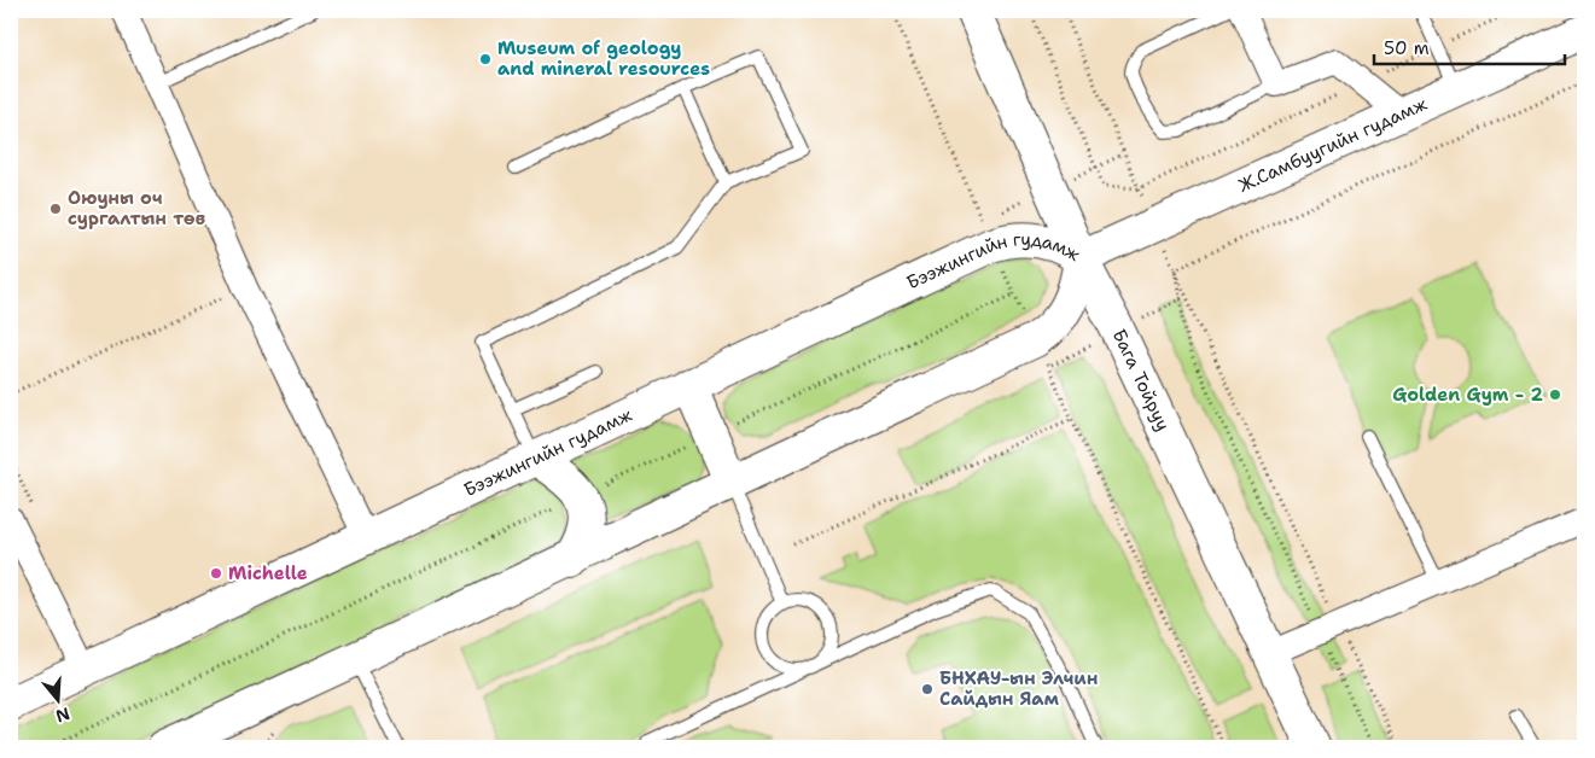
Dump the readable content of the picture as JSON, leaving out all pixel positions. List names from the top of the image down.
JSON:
{
  "streets": {
    "main road": ["Ж.Самбуугийн гудамж", "Бээжингийн гудамж", "Бага Тойруу"]
  },
  "crossings": [
    ["Ж.Самбуугийн гудамж", "Бээжингийн гудамж"],
    ["Ж.Самбуугийн гудамж", "Бага Тойруу"],
    ["Бээжингийн гудамж", "Бага Тойруу"]
  ],
  "places": [
    "Museum of geology and mineral resources",
    "Оюуны оч сургалтын төв",
    "Golden Gym - 2",
    "Michelle",
    "БНХАУ-ын Элчин Сайдын Яам"
  ],
  "scale_bar": "50 m",
  "north": "bottom"
}
